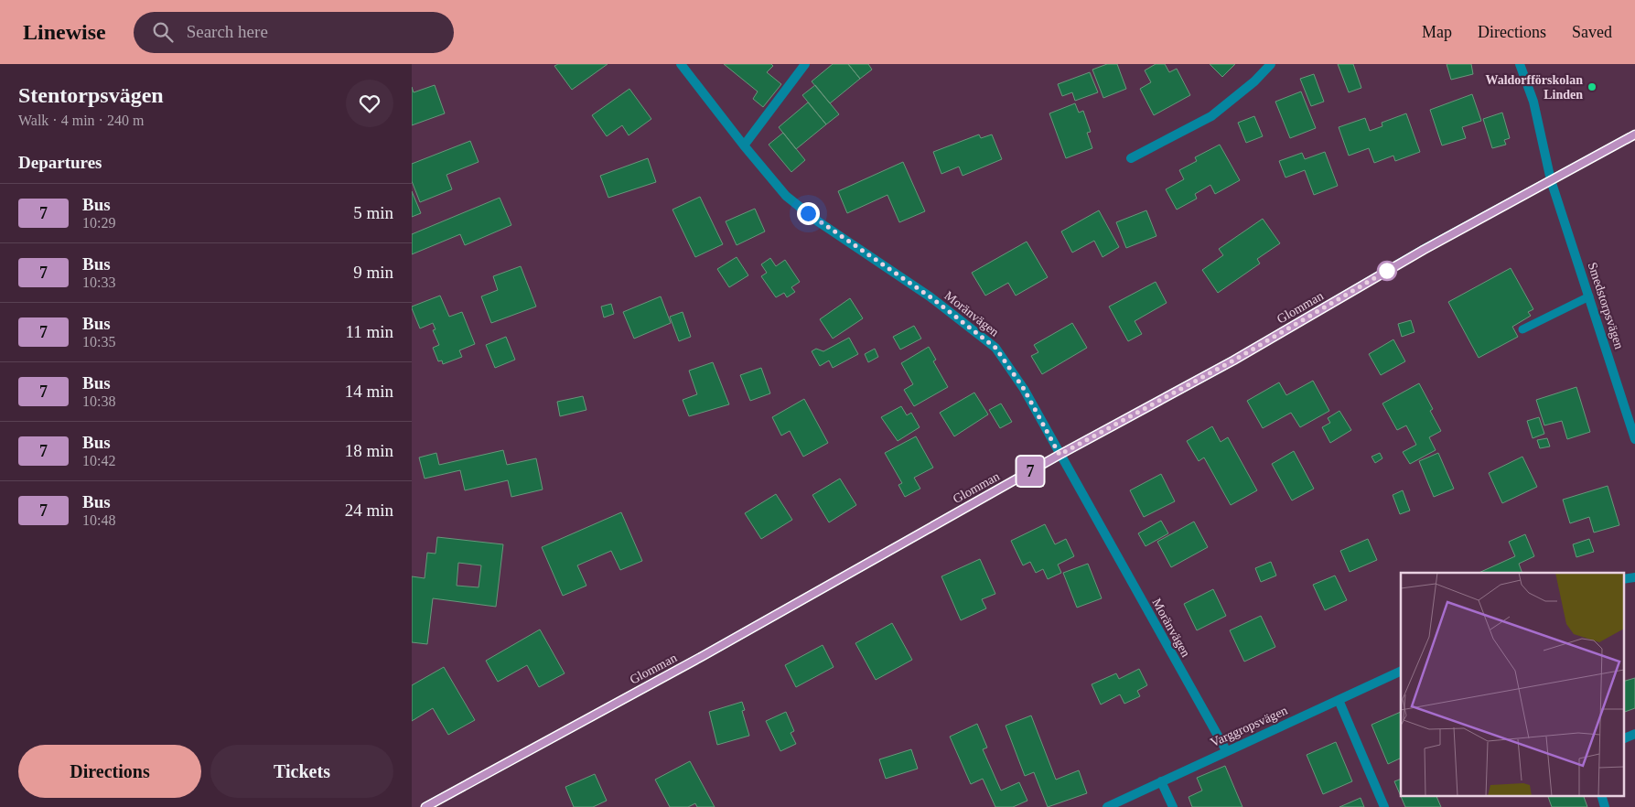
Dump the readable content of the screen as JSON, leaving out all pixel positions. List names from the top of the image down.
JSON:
{
  "streets": {
    "street": [
      "Smedstorpsvägen",
      "Glomman",
      "Moränvägen",
      "Varggropsvägen"
    ]
  },
  "crossings": [
    ["Smedstorpsvägen", "Glomman"],
    ["Glomman", "Moränvägen"],
    ["Moränvägen", "Varggropsvägen"]
  ],
  "places": ["Waldorfförskolan Linden"],
  "lines": ["bus line 7"],
  "page": {
    "header": "Linewise",
    "search": "Search here",
    "nav": ["Map", "Directions", "Saved"],
    "heading": [
      ["Stentorpsvägen", "Walk · 4 min · 240 m"],
      "Departures"
    ],
    "on_map": "7",
    "list": [
      {
        "mark": "7",
        "name": "Bus",
        "note": "10:29",
        "value": "5 min"
      },
      {
        "mark": "7",
        "name": "Bus",
        "note": "10:33",
        "value": "9 min"
      },
      {
        "mark": "7",
        "name": "Bus",
        "note": "10:35",
        "value": "11 min"
      },
      {
        "mark": "7",
        "name": "Bus",
        "note": "10:38",
        "value": "14 min"
      },
      {
        "mark": "7",
        "name": "Bus",
        "note": "10:42",
        "value": "18 min"
      },
      {
        "mark": "7",
        "name": "Bus",
        "note": "10:48",
        "value": "24 min"
      }
    ],
    "buttons": ["Directions", "Tickets"]
  }
}
